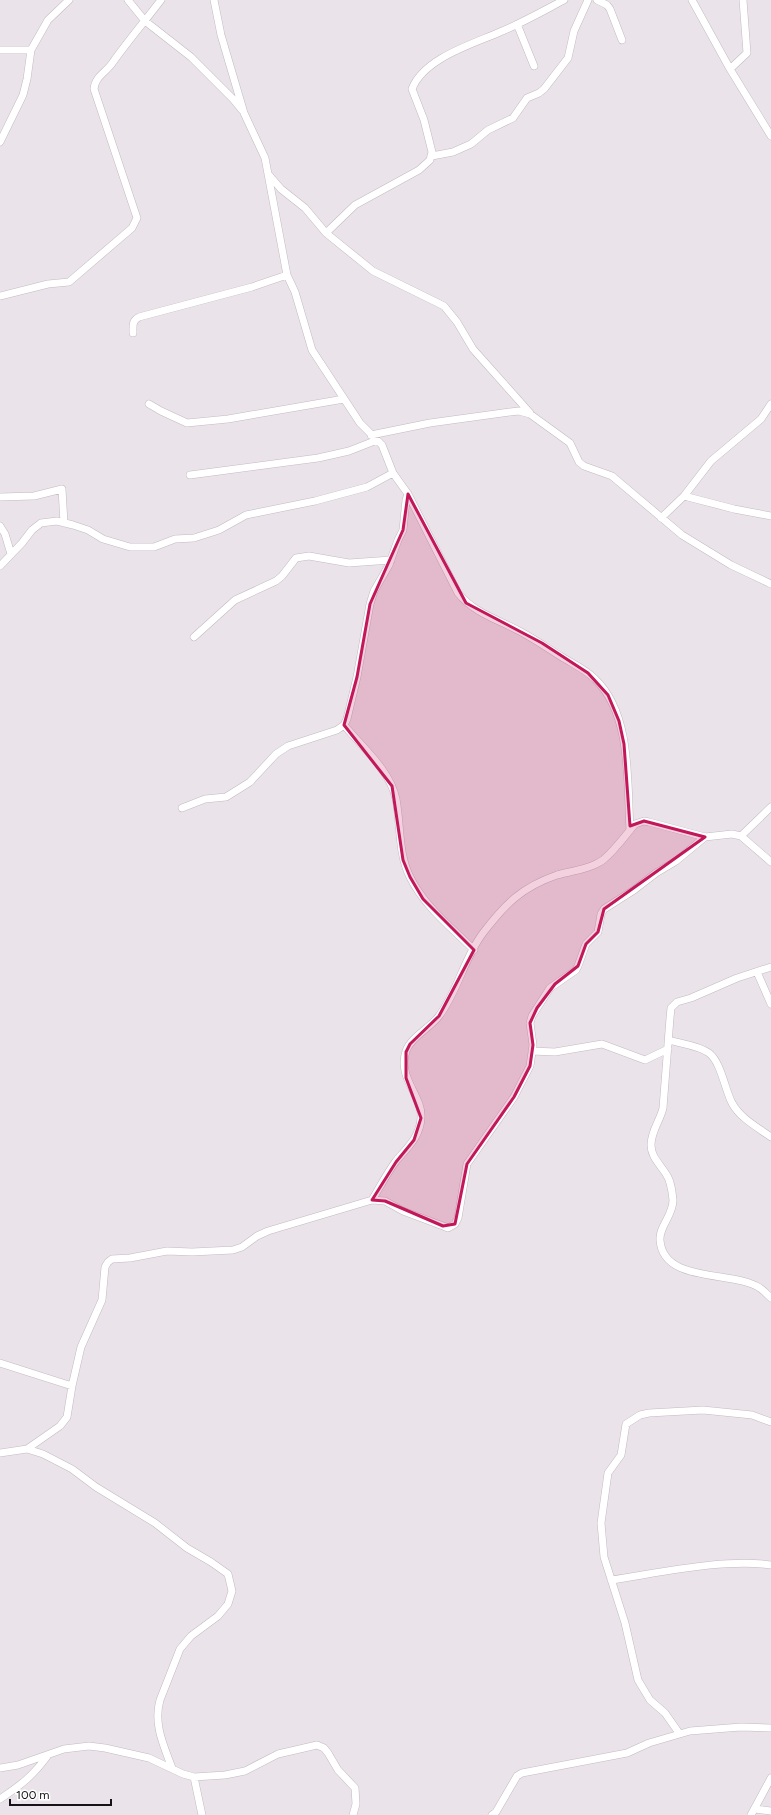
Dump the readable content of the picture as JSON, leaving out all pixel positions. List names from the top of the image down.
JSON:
{
  "scale_bar": "100 m"
}
